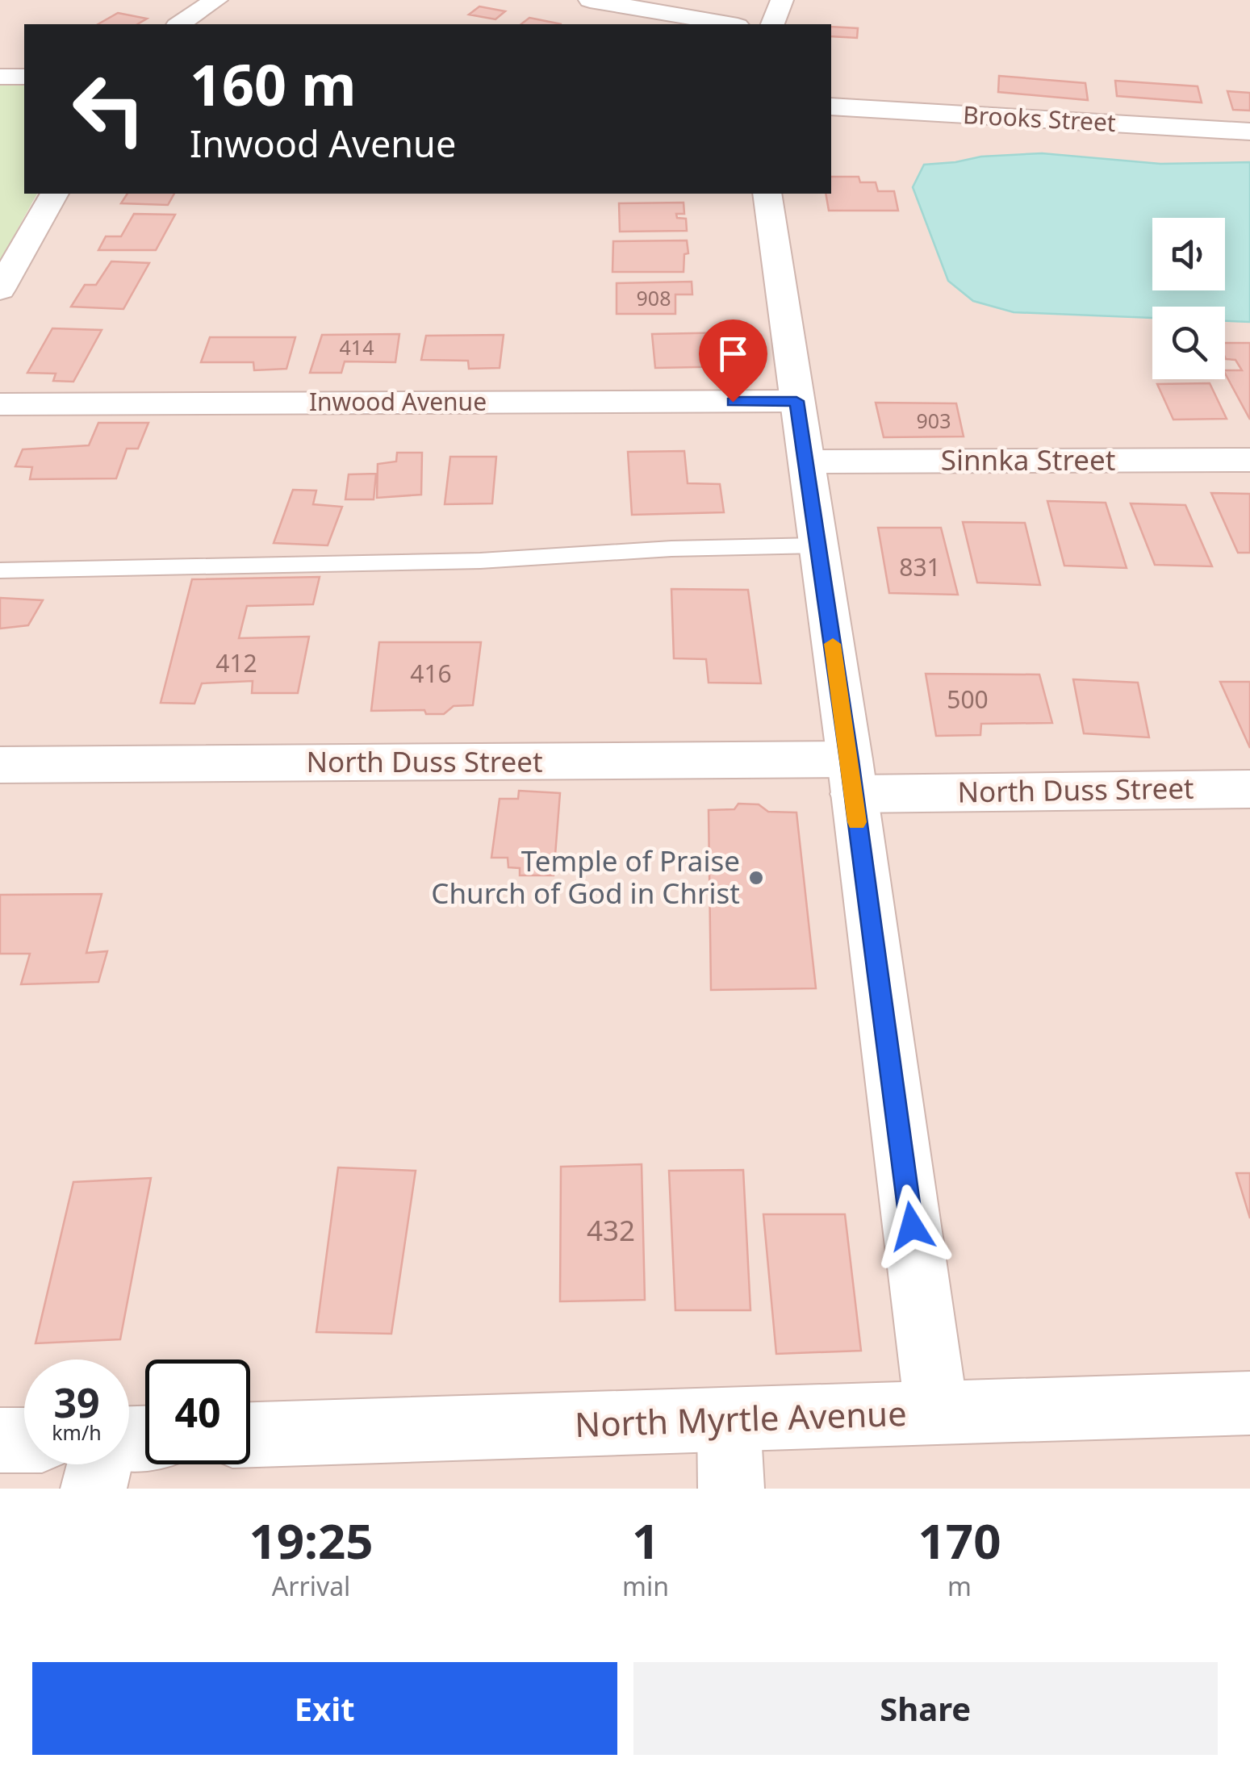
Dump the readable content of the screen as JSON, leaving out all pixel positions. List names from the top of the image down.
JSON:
{
  "streets": {
    "street": [
      "Brooks Street",
      "Inwood Avenue",
      "Sinnka Street",
      "North Duss Street",
      "North Myrtle Avenue"
    ]
  },
  "places": ["Temple of Praise Church of God in Christ"],
  "house_numbers": [
    "908",
    "414",
    "903",
    "831",
    "412",
    "416",
    "500",
    "432"
  ],
  "page": {
    "turn": ["160 m", "Inwood Avenue"],
    "speed": "39 km/h",
    "limit": "40",
    "eta": [
      "19:25",
      "Arrival",
      "1",
      "min",
      "170",
      "m"
    ],
    "buttons": ["Exit", "Share"]
  }
}
